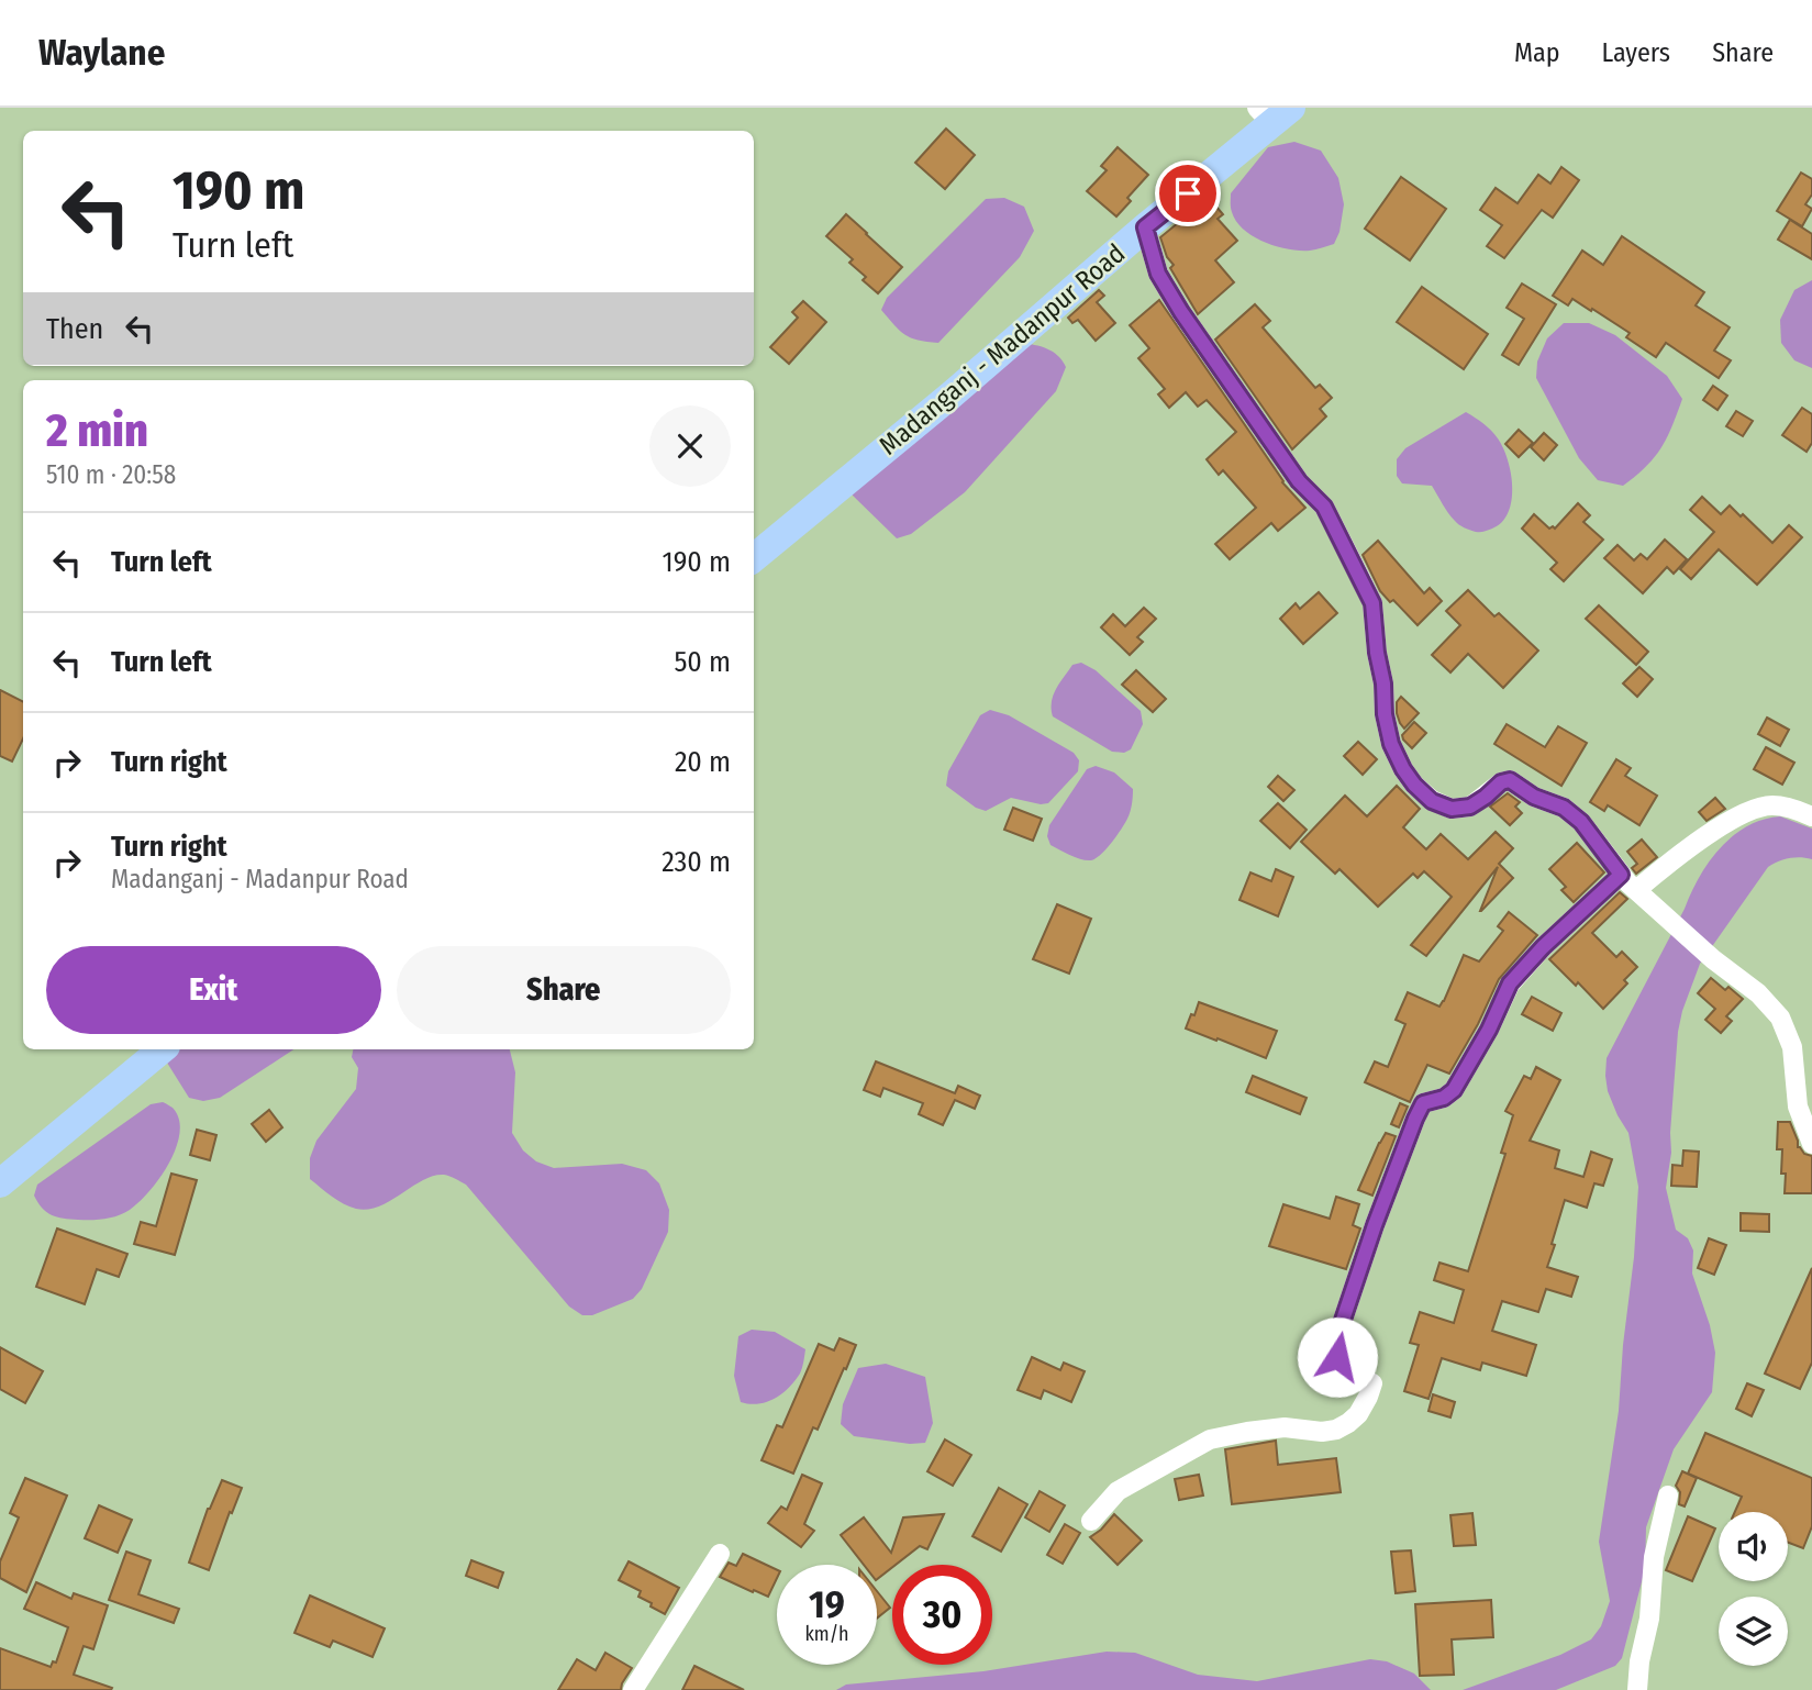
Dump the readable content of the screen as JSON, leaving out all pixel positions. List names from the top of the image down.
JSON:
{
  "streets": {
    "main road": ["Madanganj - Madanpur Road"]
  },
  "page": {
    "header": "Waylane",
    "nav": ["Map", "Layers", "Share"],
    "turn": ["190 m", "Turn left"],
    "then": "Then",
    "heading": ["2 min", "510 m · 20:58"],
    "list": [
      {
        "name": "Turn left",
        "value": "190 m"
      },
      {
        "name": "Turn left",
        "value": "50 m"
      },
      {
        "name": "Turn right",
        "value": "20 m"
      },
      {
        "name": "Turn right",
        "note": "Madanganj - Madanpur Road",
        "value": "230 m"
      }
    ],
    "buttons": ["Exit", "Share"],
    "speed": "19 km/h",
    "limit": "30"
  }
}
